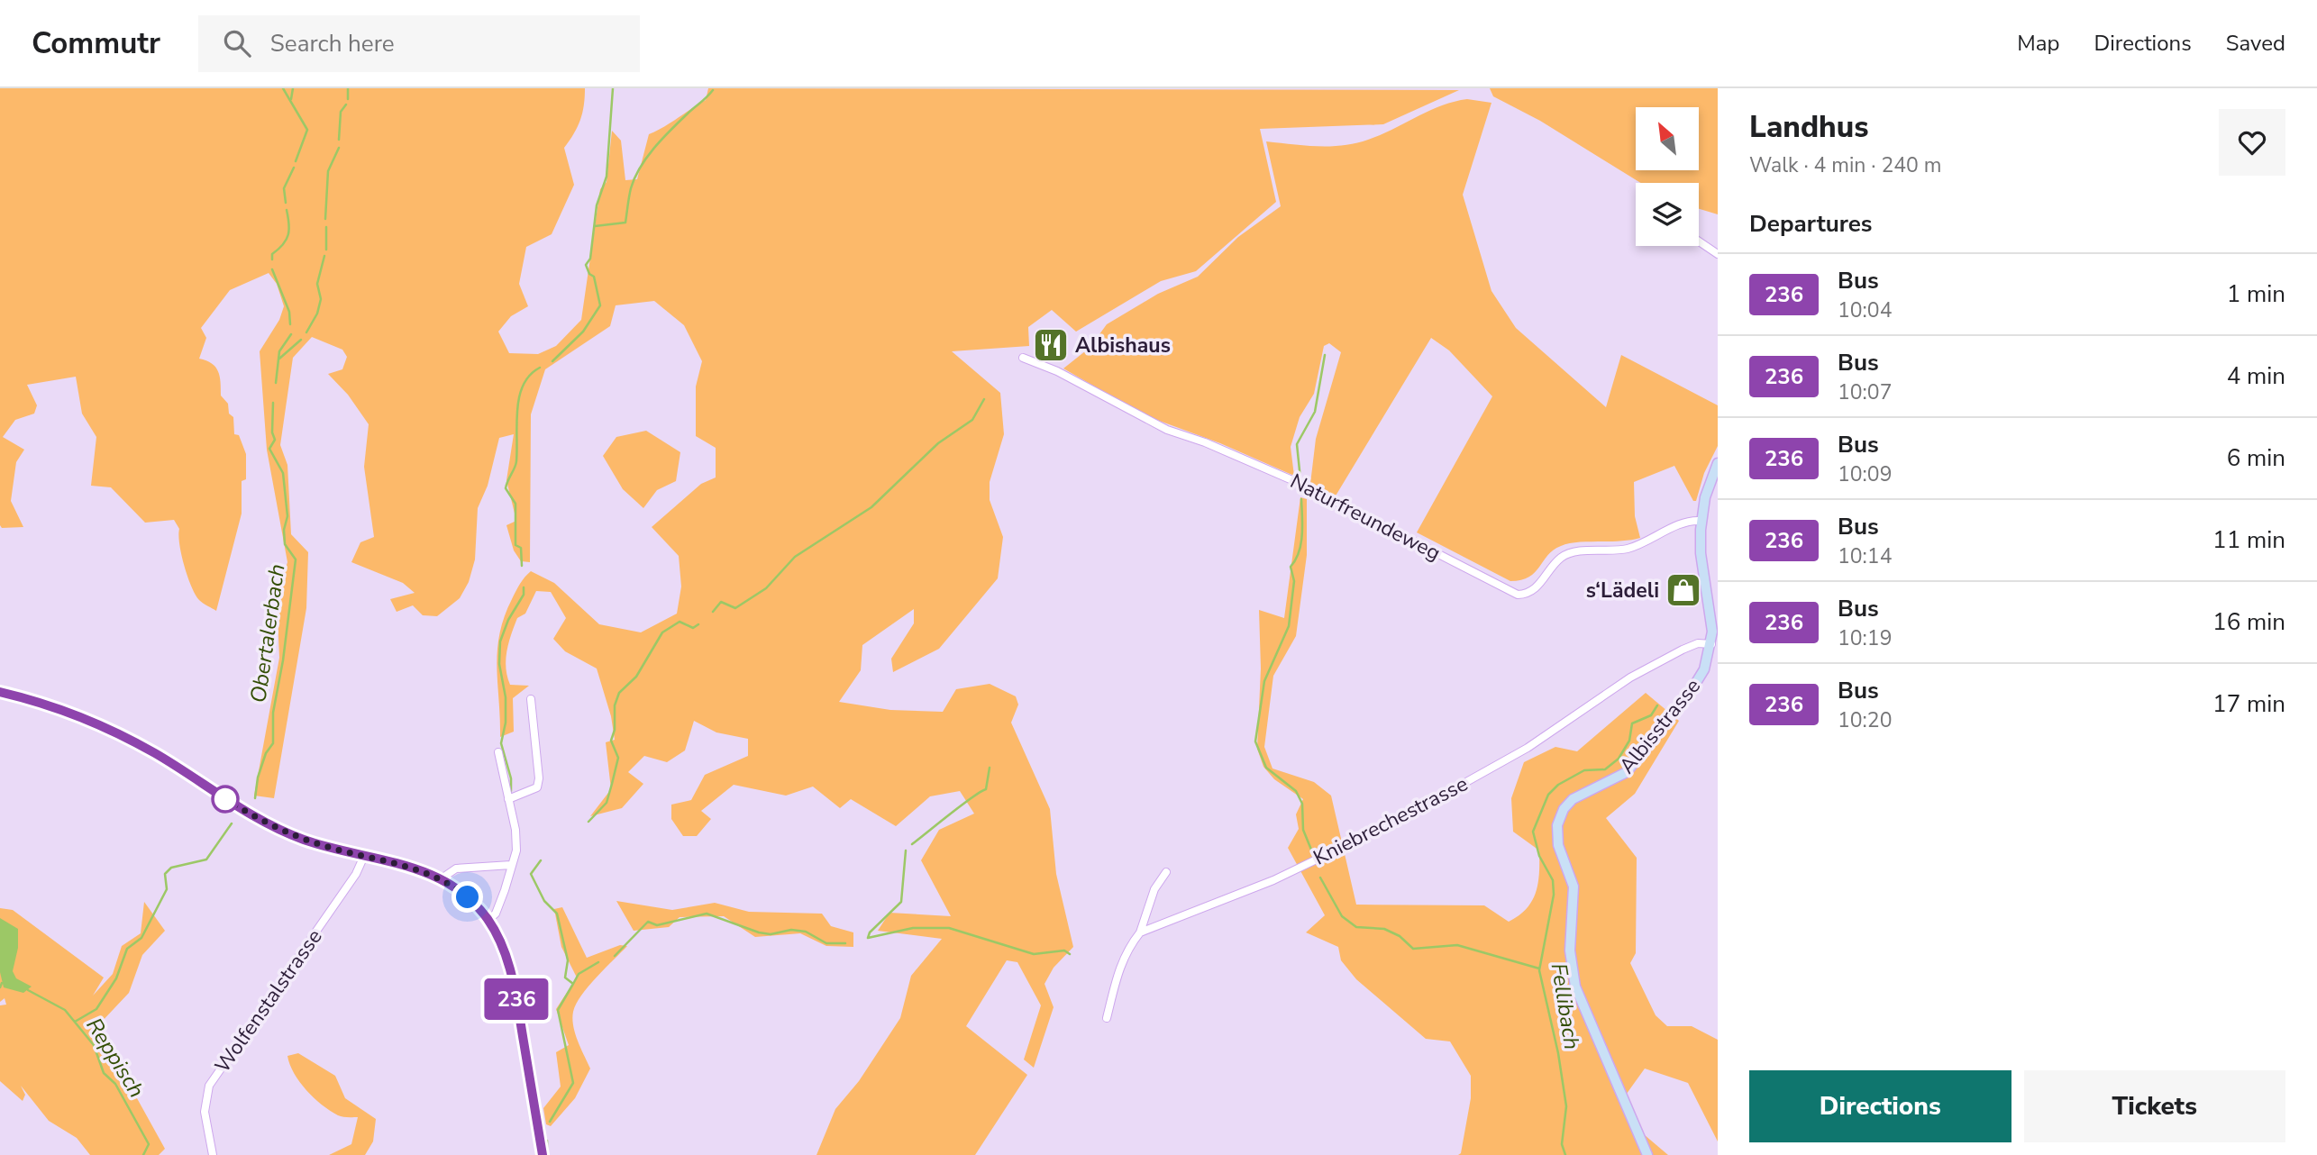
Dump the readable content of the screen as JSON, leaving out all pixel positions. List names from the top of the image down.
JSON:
{
  "streets": {
    "main road": ["Albisstrasse"],
    "street": ["Naturfreundeweg", "Kniebrechestrasse", "Wolfenstalstrasse"]
  },
  "crossings": [
    ["Naturfreundeweg", "Albisstrasse"],
    ["Albisstrasse", "Kniebrechestrasse"]
  ],
  "water": ["Obertalerbach", "Fellibach", "Reppisch"],
  "places": {
    "restaurant": ["Albishaus"],
    "shop": ["s‘Lädeli"]
  },
  "lines": ["bus line 236"],
  "north": "top left",
  "page": {
    "header": "Commutr",
    "search": "Search here",
    "nav": ["Map", "Directions", "Saved"],
    "on_map": "236",
    "heading": [
      ["Landhus", "Walk · 4 min · 240 m"],
      "Departures"
    ],
    "list": [
      {
        "mark": "236",
        "name": "Bus",
        "note": "10:04",
        "value": "1 min"
      },
      {
        "mark": "236",
        "name": "Bus",
        "note": "10:07",
        "value": "4 min"
      },
      {
        "mark": "236",
        "name": "Bus",
        "note": "10:09",
        "value": "6 min"
      },
      {
        "mark": "236",
        "name": "Bus",
        "note": "10:14",
        "value": "11 min"
      },
      {
        "mark": "236",
        "name": "Bus",
        "note": "10:19",
        "value": "16 min"
      },
      {
        "mark": "236",
        "name": "Bus",
        "note": "10:20",
        "value": "17 min"
      }
    ],
    "buttons": ["Directions", "Tickets"]
  }
}
